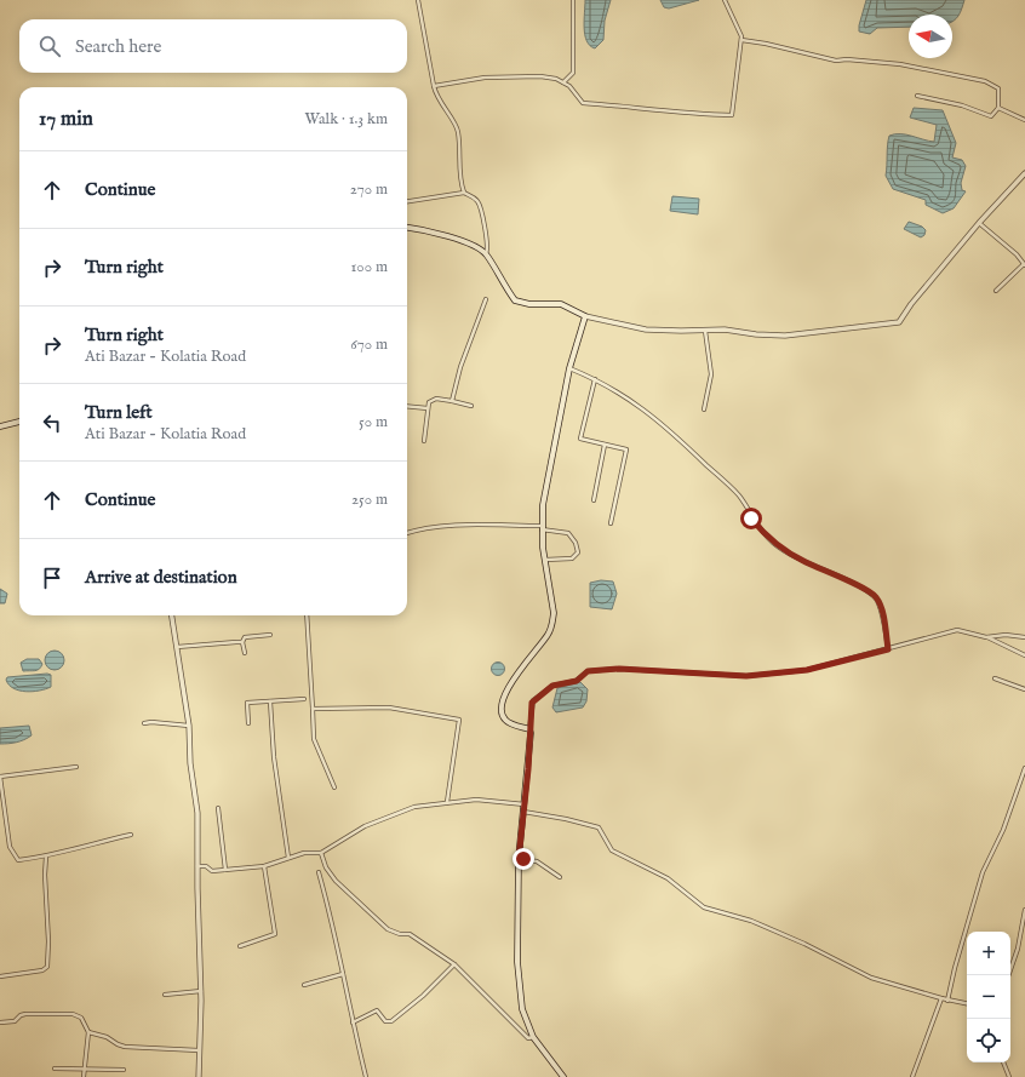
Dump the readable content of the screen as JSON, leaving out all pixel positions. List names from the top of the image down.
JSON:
{
  "north": "left",
  "page": {
    "search": "Search here",
    "heading": ["17 min", "Walk · 1.3 km"],
    "list": [
      ["Continue", "270 m"],
      ["Turn right", "100 m"],
      ["Turn right", "Ati Bazar - Kolatia Road", "670 m"],
      ["Turn left", "Ati Bazar - Kolatia Road", "50 m"],
      ["Continue", "250 m"],
      "Arrive at destination"
    ],
    "map_buttons": ["+", "−"]
  }
}
